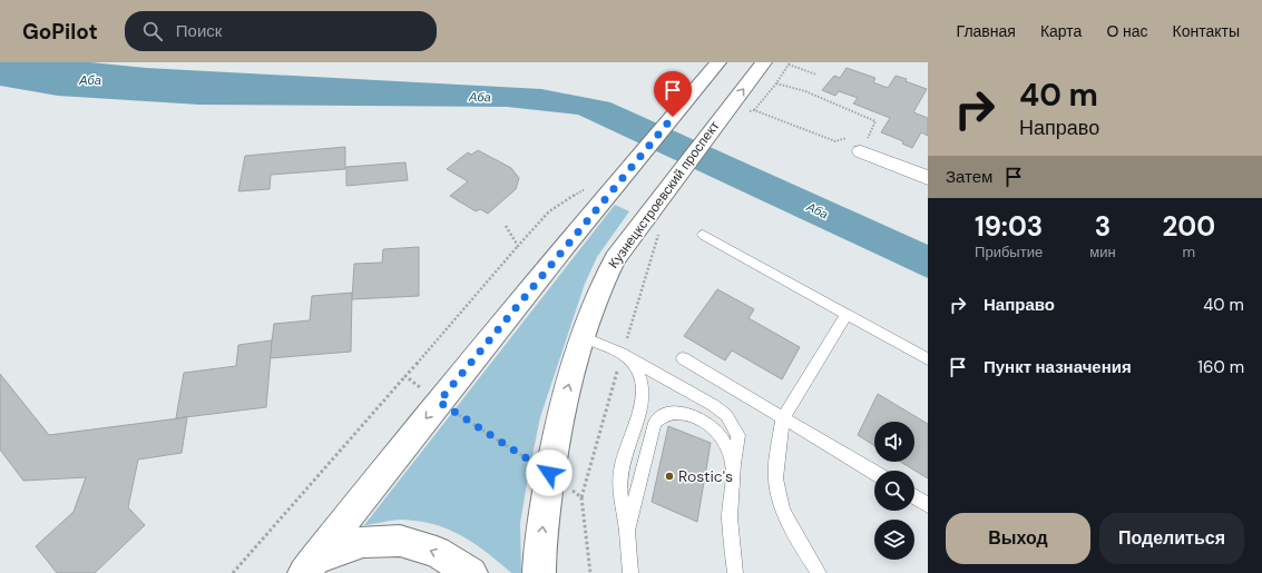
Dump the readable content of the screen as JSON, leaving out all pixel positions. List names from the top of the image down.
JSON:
{
  "streets": {
    "main road": ["Кузнецкстроевский проспект"]
  },
  "water": ["Аба"],
  "places": ["Rostic's"],
  "page": {
    "header": "GoPilot",
    "search": "Поиск",
    "nav": [
      "Главная",
      "Карта",
      "О нас",
      "Контакты"
    ],
    "turn": ["40 m", "Направо"],
    "then": "Затем",
    "eta": [
      "19:03",
      "Прибытие",
      "3",
      "мин",
      "200",
      "m"
    ],
    "list": [
      {
        "name": "Направо",
        "value": "40 m"
      },
      {
        "name": "Пункт назначения",
        "value": "160 m"
      }
    ],
    "buttons": ["Выход", "Поделиться"]
  }
}
